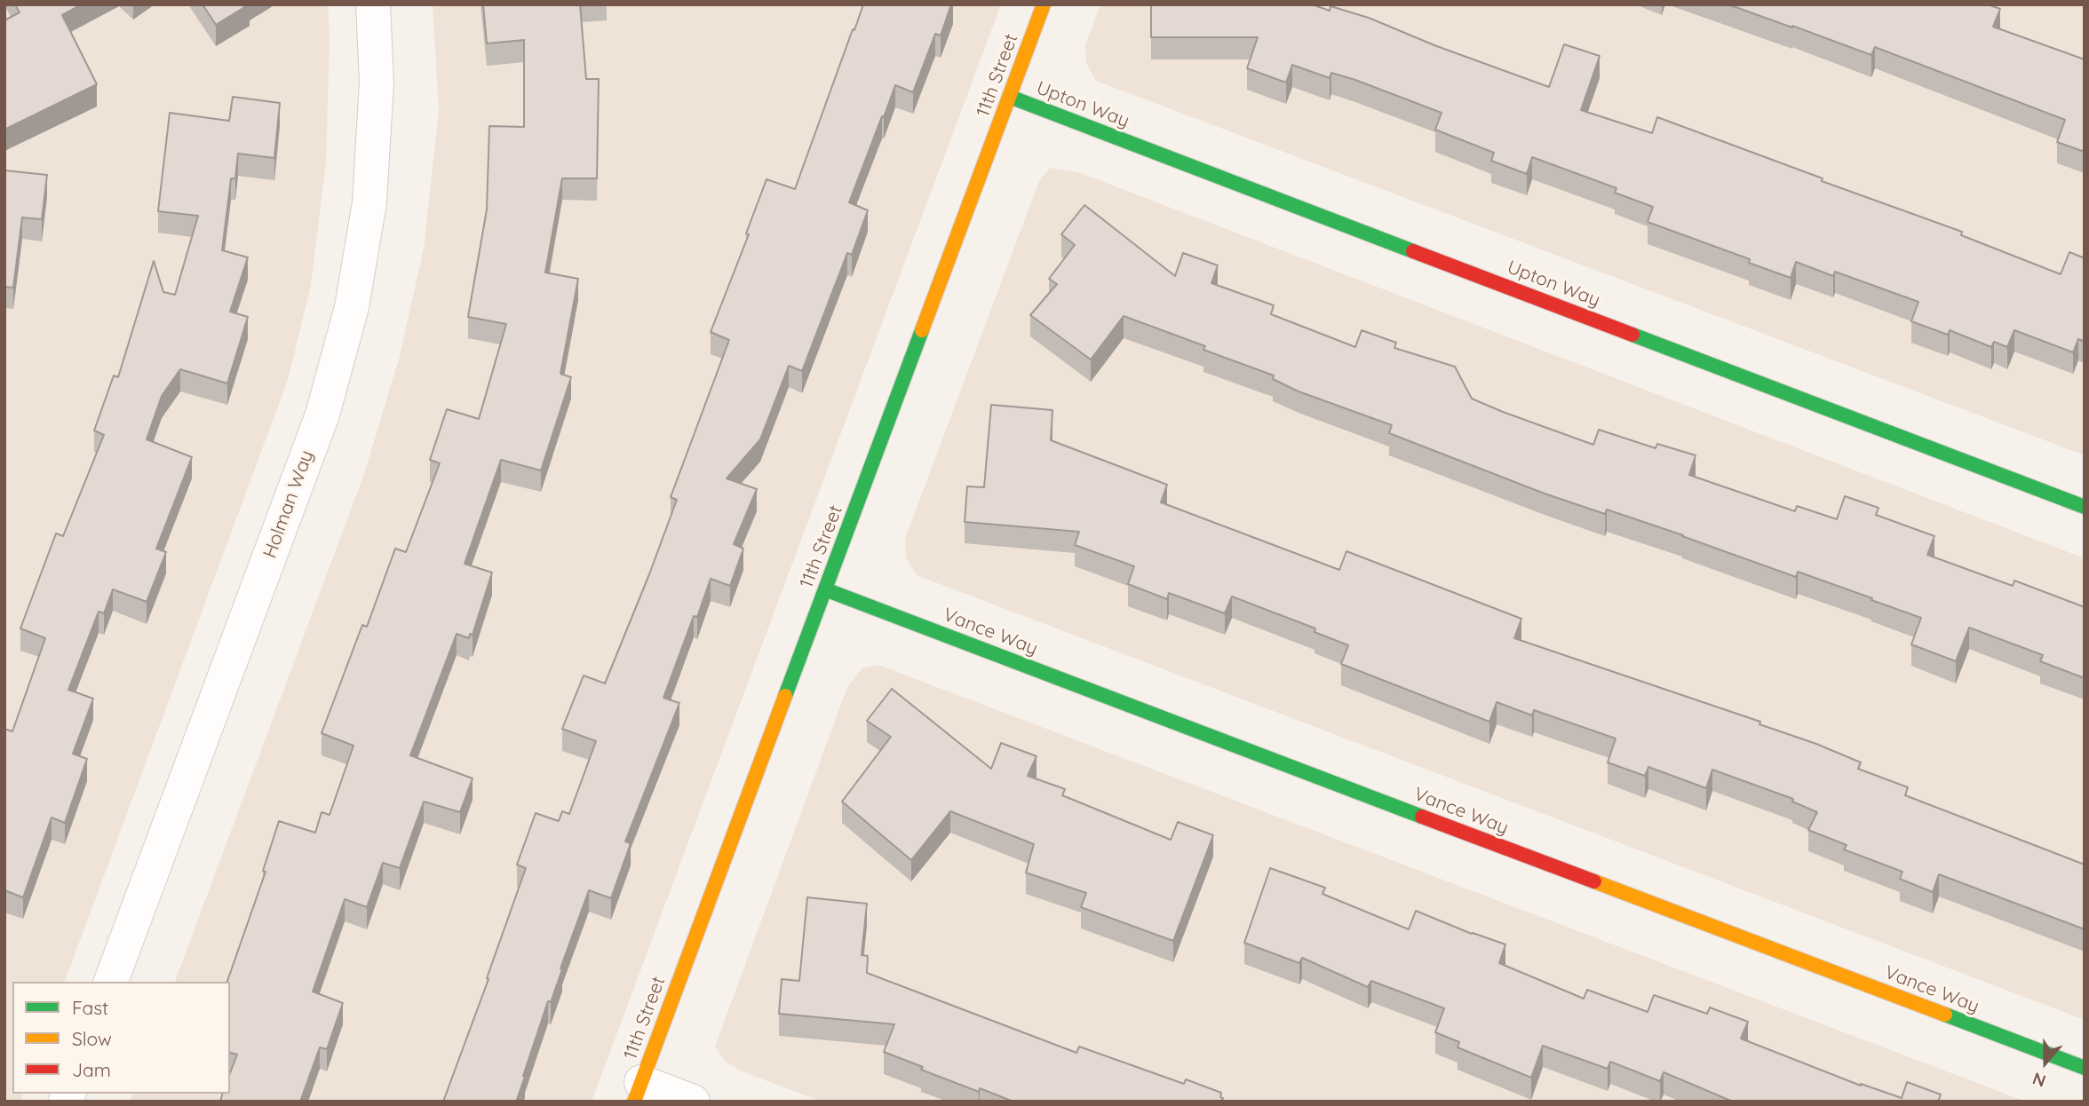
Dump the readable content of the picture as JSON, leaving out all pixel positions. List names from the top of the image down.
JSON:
{
  "streets": {
    "street": [
      "11th Street",
      "Upton Way",
      "Holman Way",
      "Vance Way"
    ]
  },
  "crossings": [
    ["11th Street", "Upton Way"],
    ["11th Street", "Vance Way"]
  ],
  "legend": ["Fast", "Slow", "Jam"],
  "north": "bottom"
}
